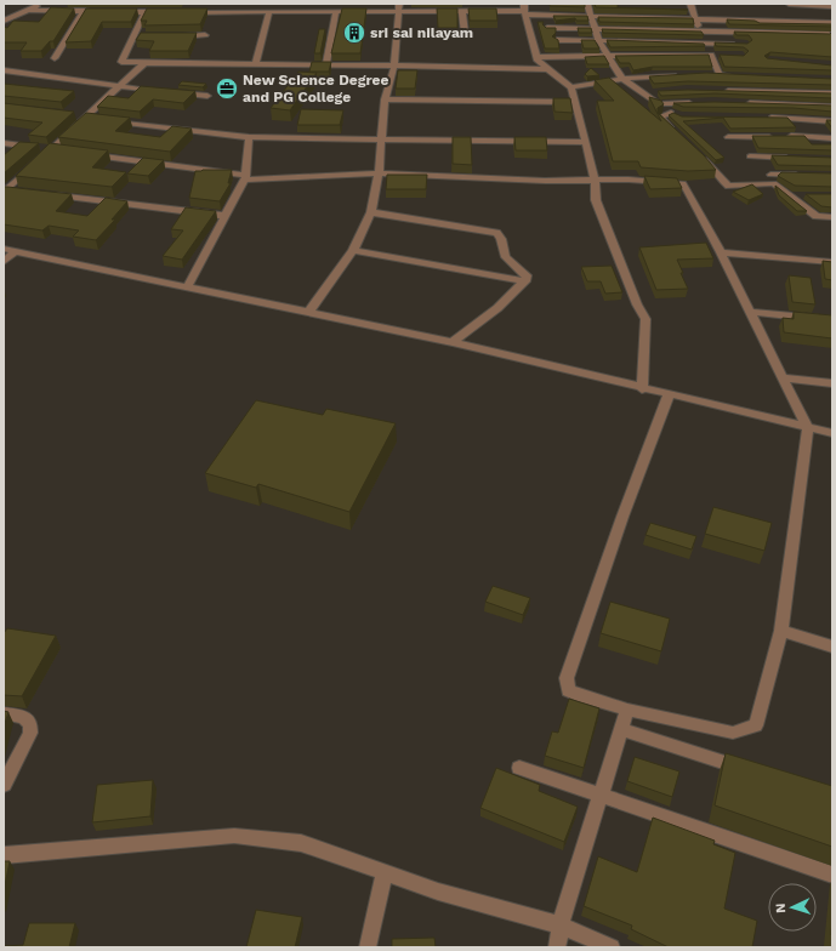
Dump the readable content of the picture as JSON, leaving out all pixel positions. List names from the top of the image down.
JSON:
{
  "places": {
    "building": ["sri sai nilayam"],
    "office": ["New Science Degree and PG College"]
  },
  "north": "left"
}
